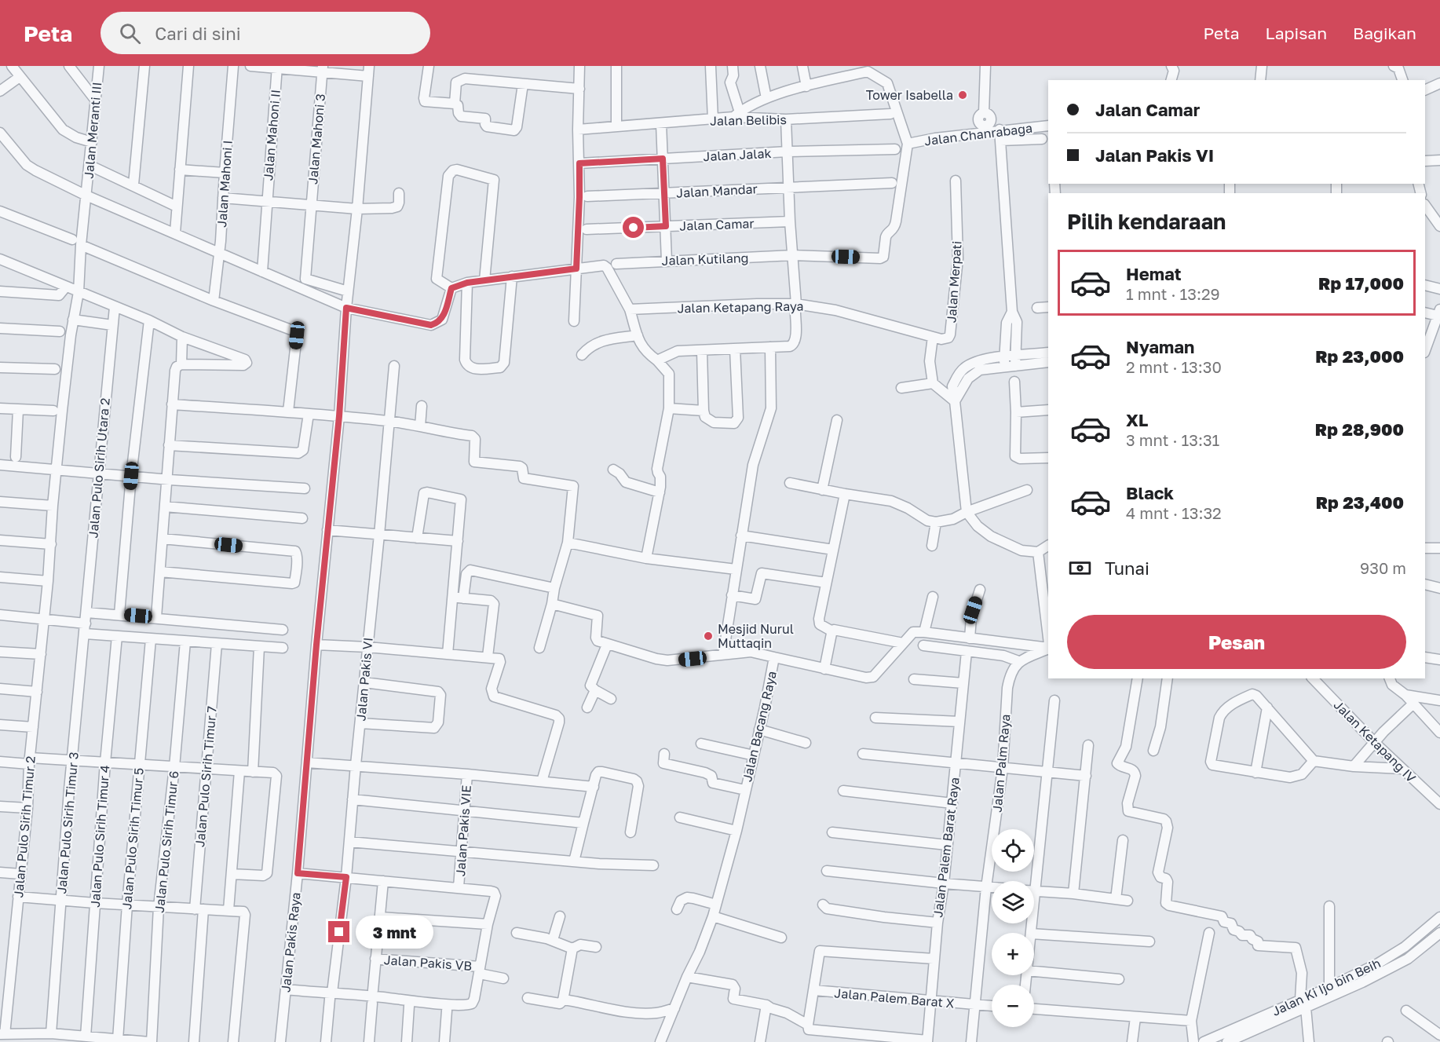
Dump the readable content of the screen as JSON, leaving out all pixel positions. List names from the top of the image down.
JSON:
{
  "streets": {
    "street": [
      "Jalan Belibis",
      "Jalan Meranti III",
      "Jalan Chanrabaga",
      "Jalan Mahoni II",
      "Jalan Mahoni 3",
      "Jalan Jalak",
      "Jalan Mahoni I",
      "Jalan Mandar",
      "Jalan Camar",
      "Jalan Kutilang",
      "Jalan Merpati",
      "Jalan Ketapang Raya",
      "Jalan Pulo Sirih Utara 2",
      "Jalan Pakis VI",
      "Jalan Bacang Raya",
      "Jalan Ketapang IV",
      "Jalan Palm Raya",
      "Jalan Pulo Sirih Timur 7",
      "Jalan Pulo Sirih Timur 3",
      "Jalan Pulo Sirih Timur 2",
      "Jalan Pakis VIE",
      "Jalan Pulo Sirih Timur 4",
      "Jalan Pulo Sirih Timur 5",
      "Jalan Pulo Sirih Timur 6",
      "Jalan Palem Barat Raya",
      "Jalan Pakis Raya",
      "Jalan Pakis VB",
      "Jalan Ki Ijo bin Beih",
      "Jalan Palem Barat X"
    ]
  },
  "crossings": [
    ["Jalan Meranti III", "Jalan Pulo Sirih Timur 2"],
    ["Jalan Chanrabaga", "Jalan Kutilang"],
    ["Jalan Mahoni 3", "Jalan Pakis Raya"],
    ["Jalan Merpati", "Jalan Ketapang Raya"],
    ["Jalan Pulo Sirih Utara 2", "Jalan Pulo Sirih Timur 3"],
    ["Jalan Palm Raya", "Jalan Palem Barat X"],
    ["Jalan Palem Barat Raya", "Jalan Palem Barat X"]
  ],
  "places": ["Tower Isabella", "Mesjid Nurul Muttaqin"],
  "page": {
    "header": "Peta",
    "search": "Cari di sini",
    "nav": ["Peta", "Lapisan", "Bagikan"],
    "banner": ["Jalan Camar", "Jalan Pakis VI"],
    "heading": "Pilih kendaraan",
    "list": [
      {
        "name": "Hemat",
        "note": "1 mnt · 13:29",
        "value": "Rp 17,000"
      },
      {
        "name": "Nyaman",
        "note": "2 mnt · 13:30",
        "value": "Rp 23,000"
      },
      {
        "name": "XL",
        "note": "3 mnt · 13:31",
        "value": "Rp 28,900"
      },
      {
        "name": "Black",
        "note": "4 mnt · 13:32",
        "value": "Rp 23,400"
      }
    ],
    "pay": ["Tunai", "930 m"],
    "buttons": "Pesan",
    "map_buttons": ["+", "−"],
    "bubble": "3 mnt"
  }
}
